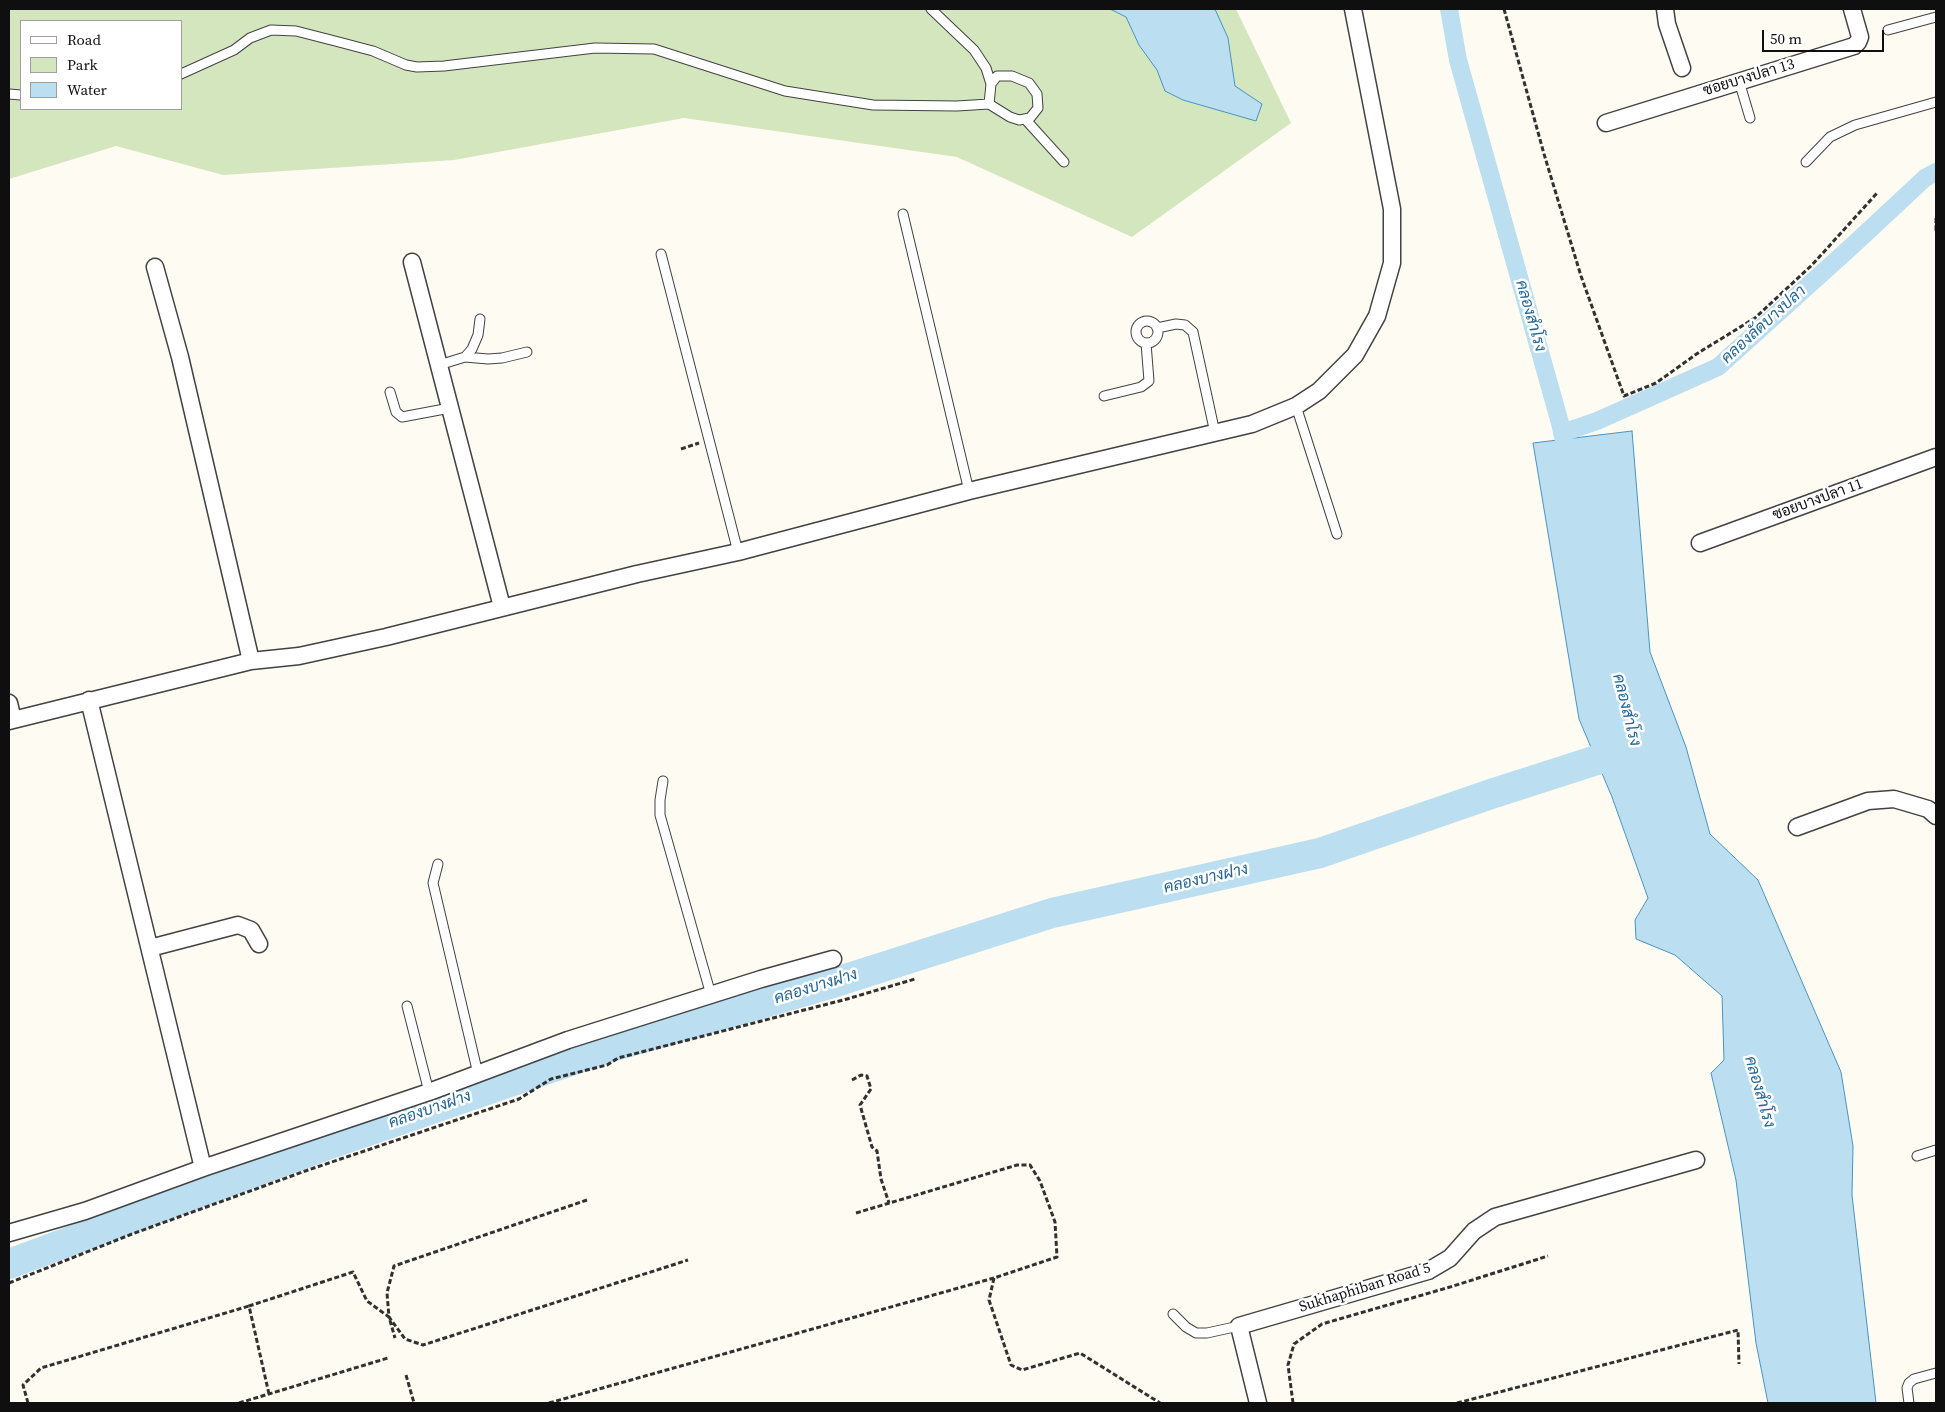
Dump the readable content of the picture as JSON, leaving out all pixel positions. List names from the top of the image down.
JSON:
{
  "streets": {
    "street": ["ซอยบางปลา 13", "ซอยบางปลา 11", "Sukhaphiban Road 5"]
  },
  "water": ["คลองสำโรง", "คลองลัดบางปลา", "คลองบางฝาง"],
  "legend": ["Road", "Park", "Water"],
  "scale_bar": "50 m"
}
